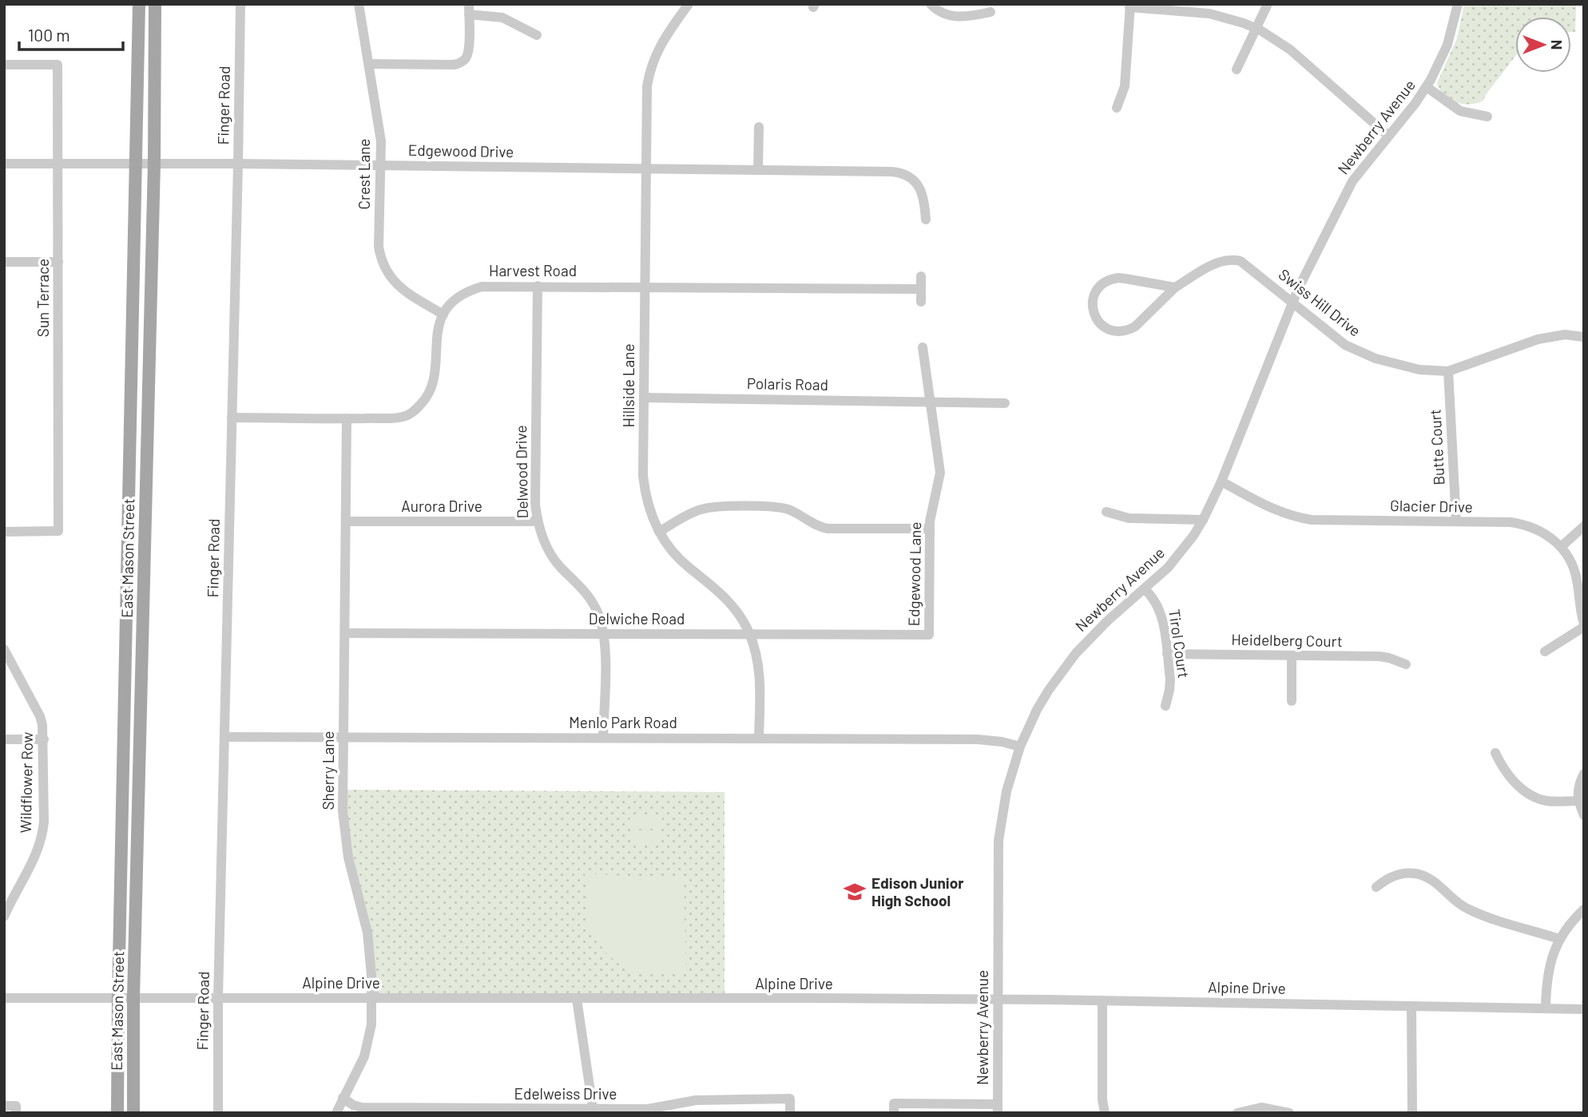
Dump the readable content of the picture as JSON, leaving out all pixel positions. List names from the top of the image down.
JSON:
{
  "streets": {
    "main road": ["East Mason Street"],
    "street": [
      "Finger Road",
      "Newberry Avenue",
      "Edgewood Drive",
      "Crest Lane",
      "Harvest Road",
      "Sun Terrace",
      "Swiss Hill Drive",
      "Polaris Road",
      "Hillside Lane",
      "Butte Court",
      "Delwood Drive",
      "Aurora Drive",
      "Glacier Drive",
      "Edgewood Lane",
      "Delwiche Road",
      "Heidelberg Court",
      "Tirol Court",
      "Menlo Park Road",
      "Sherry Lane",
      "Wildflower Row",
      "Alpine Drive",
      "Edelweiss Drive"
    ]
  },
  "crossings": [
    ["Finger Road", "Edgewood Drive"],
    ["Finger Road", "Harvest Road"],
    ["Finger Road", "Menlo Park Road"],
    ["Finger Road", "Alpine Drive"],
    ["Newberry Avenue", "Swiss Hill Drive"],
    ["Newberry Avenue", "Glacier Drive"],
    ["Newberry Avenue", "Tirol Court"],
    ["Newberry Avenue", "Menlo Park Road"],
    ["Newberry Avenue", "Alpine Drive"],
    ["Edgewood Drive", "Crest Lane"],
    ["Edgewood Drive", "Sun Terrace"],
    ["Edgewood Drive", "Hillside Lane"],
    ["Edgewood Drive", "East Mason Street"],
    ["Crest Lane", "Harvest Road"],
    ["Harvest Road", "Hillside Lane"],
    ["Harvest Road", "Delwood Drive"],
    ["Harvest Road", "Sherry Lane"],
    ["Swiss Hill Drive", "Butte Court"],
    ["Polaris Road", "Hillside Lane"],
    ["Polaris Road", "Edgewood Lane"],
    ["Hillside Lane", "Delwiche Road"],
    ["Hillside Lane", "Menlo Park Road"],
    ["Butte Court", "Glacier Drive"],
    ["Delwood Drive", "Aurora Drive"],
    ["Delwood Drive", "Delwiche Road"],
    ["Delwood Drive", "Menlo Park Road"],
    ["Aurora Drive", "Sherry Lane"],
    ["East Mason Street", "Alpine Drive"],
    ["Edgewood Lane", "Delwiche Road"],
    ["Delwiche Road", "Sherry Lane"],
    ["Heidelberg Court", "Tirol Court"],
    ["Menlo Park Road", "Sherry Lane"],
    ["Sherry Lane", "Alpine Drive"],
    ["Sherry Lane", "Edelweiss Drive"]
  ],
  "places": {
    "school or university": ["Edison Junior High School"]
  },
  "scale_bar": "100 m",
  "north": "right"
}
